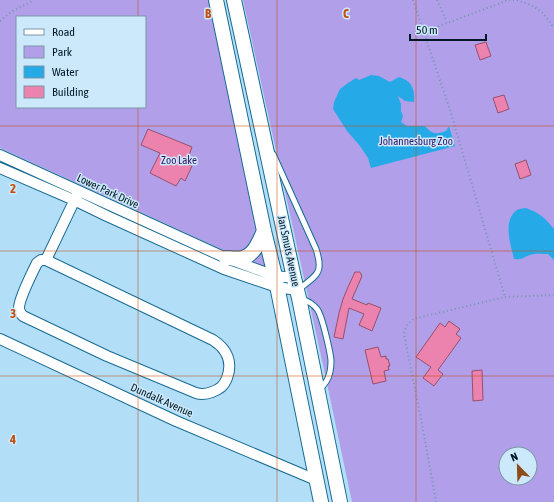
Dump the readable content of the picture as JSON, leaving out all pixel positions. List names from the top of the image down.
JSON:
{
  "streets": {
    "main road": ["Jan Smuts Avenue"],
    "street": ["Lower Park Drive", "Dundalk Avenue"]
  },
  "crossings": [
    ["Lower Park Drive", "Jan Smuts Avenue"],
    ["Jan Smuts Avenue", "Dundalk Avenue"]
  ],
  "parks": ["Johannesburg Zoo", "Zoo Lake"],
  "legend": [
    "Road",
    "Park",
    "Water",
    "Building"
  ],
  "scale_bar": "50 m",
  "north": "top left",
  "grid": {
    "columns": ["B", "C"],
    "rows": ["2", "3", "4"]
  }
}
